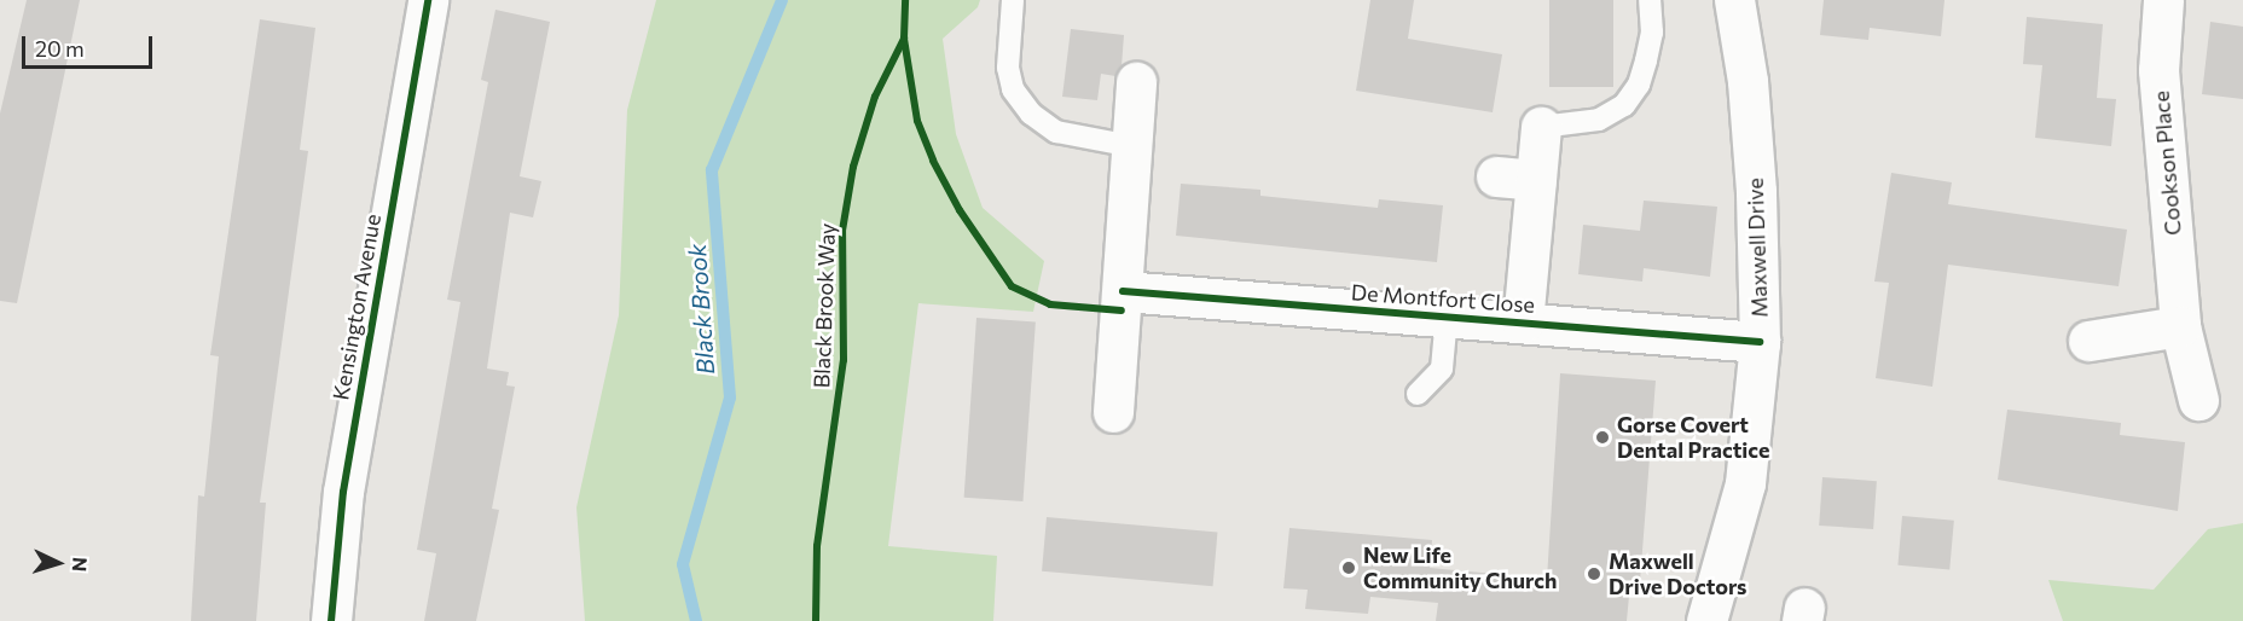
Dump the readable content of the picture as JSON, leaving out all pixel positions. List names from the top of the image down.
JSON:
{
  "streets": {
    "street": [
      "Cookson Place",
      "Maxwell Drive",
      "De Montfort Close",
      "Kensington Avenue"
    ],
    "cycle path": ["Black Brook Way"]
  },
  "crossings": [
    ["Maxwell Drive", "De Montfort Close"]
  ],
  "water": ["Black Brook"],
  "places": ["Gorse Covert Dental Practice", "New Life Community Church", "Maxwell Drive Doctors"],
  "scale_bar": "20 m",
  "north": "right"
}
